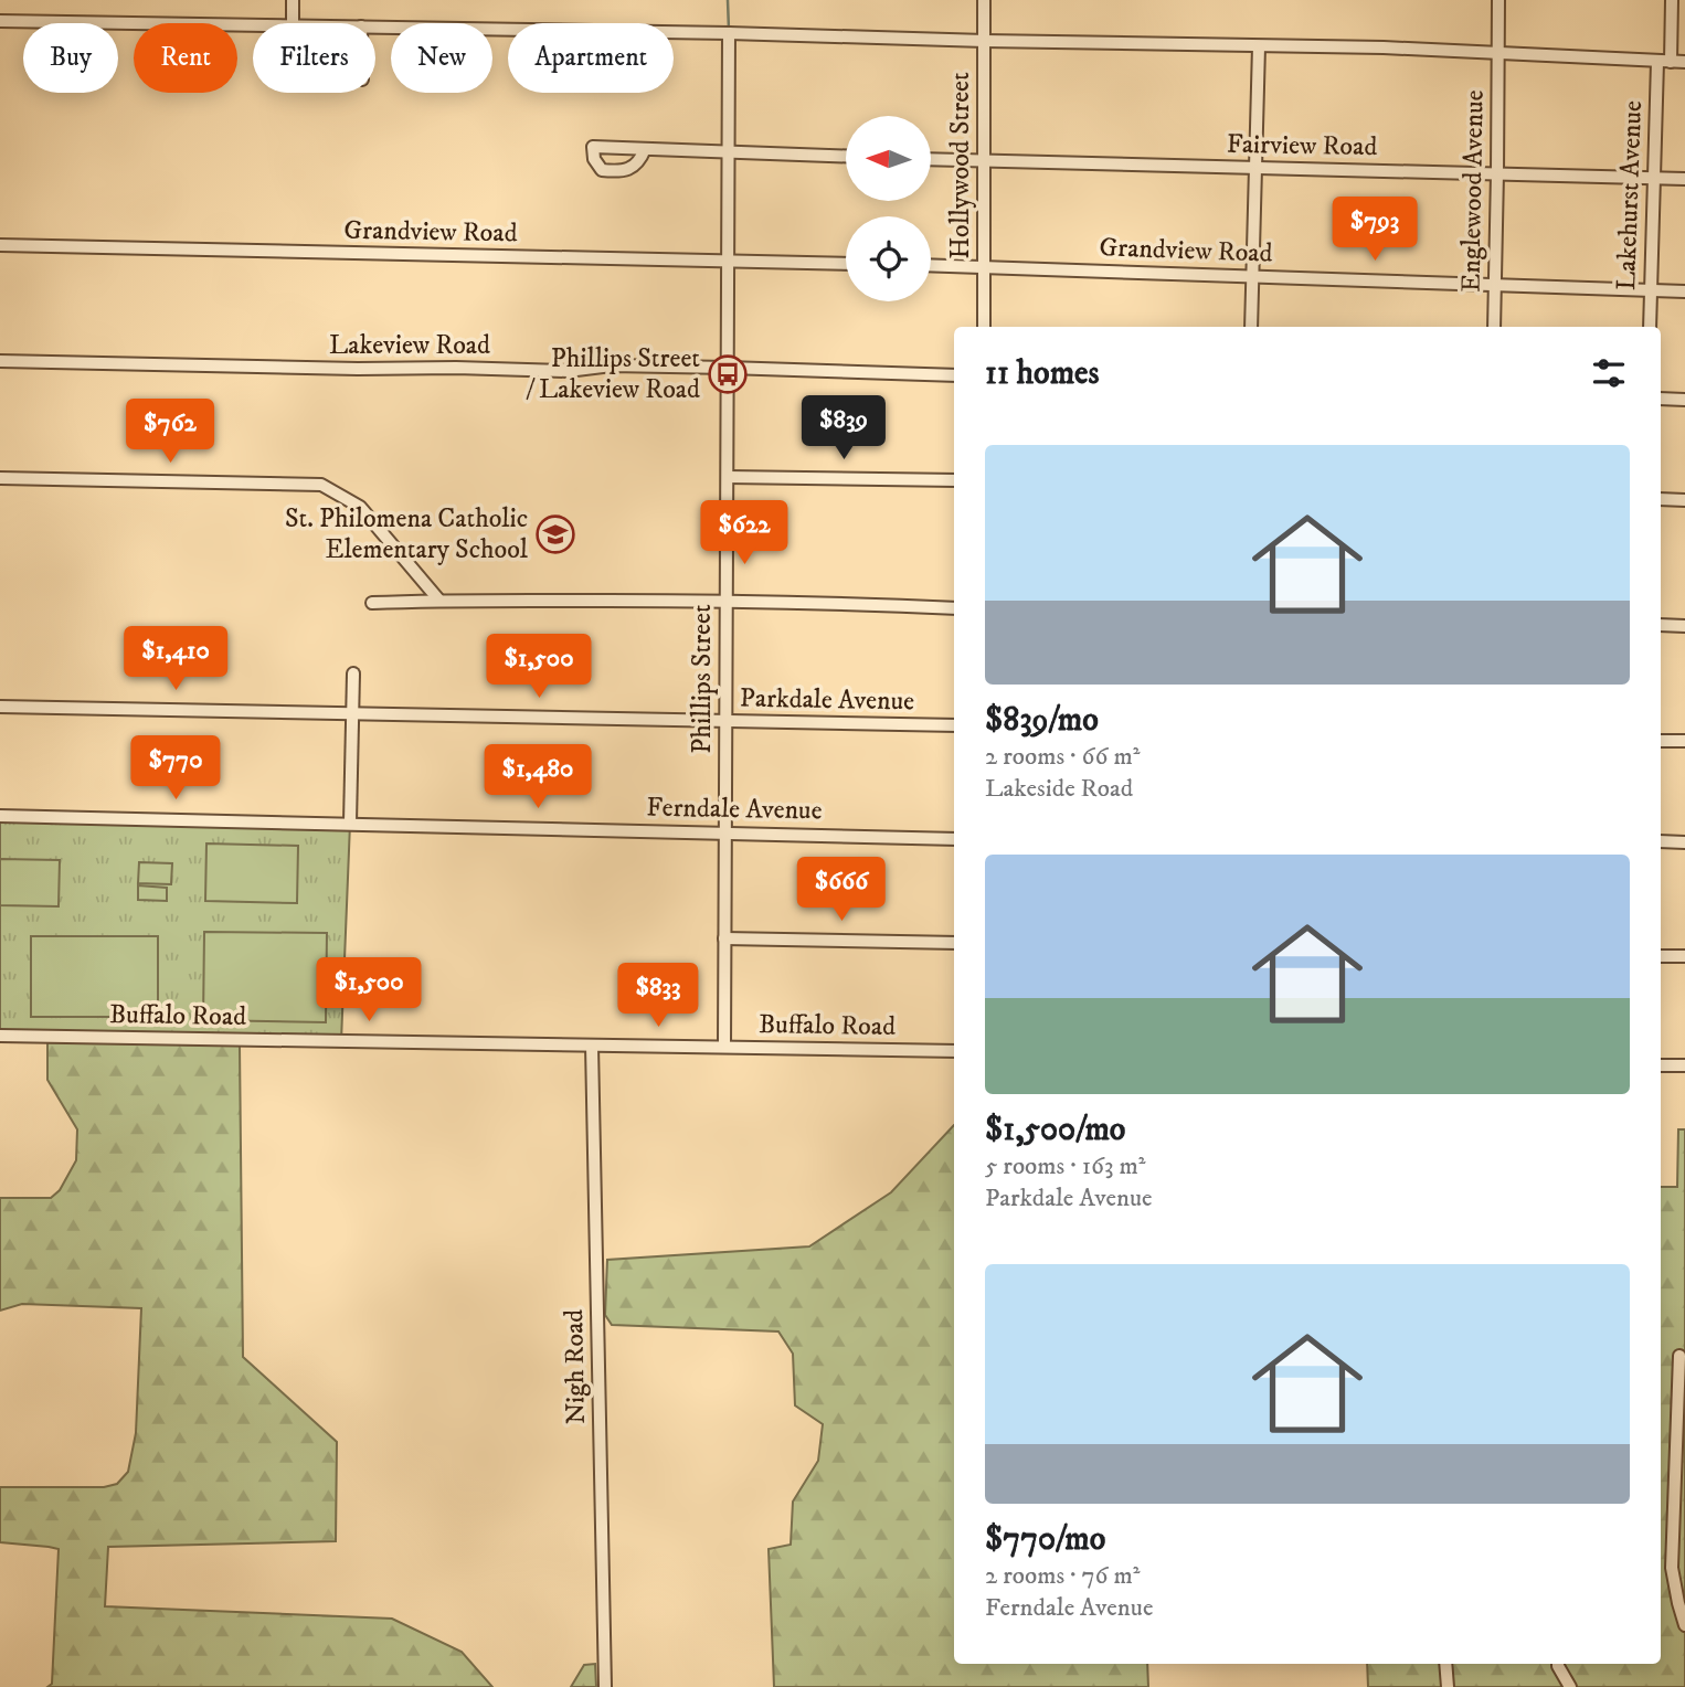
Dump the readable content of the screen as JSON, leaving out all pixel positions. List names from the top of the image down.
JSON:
{
  "streets": {
    "street": [
      "Fairview Road",
      "Hollywood Street",
      "Englewood Avenue",
      "Lakehurst Avenue",
      "Grandview Road",
      "Lakeview Road",
      "Phillips Street",
      "Parkdale Avenue",
      "Ferndale Avenue",
      "Buffalo Road",
      "Nigh Road"
    ]
  },
  "crossings": [
    ["Fairview Road", "Hollywood Street"],
    ["Fairview Road", "Englewood Avenue"],
    ["Fairview Road", "Lakehurst Avenue"],
    ["Hollywood Street", "Grandview Road"],
    ["Englewood Avenue", "Grandview Road"],
    ["Lakehurst Avenue", "Grandview Road"],
    ["Grandview Road", "Phillips Street"],
    ["Lakeview Road", "Phillips Street"],
    ["Phillips Street", "Parkdale Avenue"],
    ["Phillips Street", "Ferndale Avenue"],
    ["Phillips Street", "Buffalo Road"],
    ["Buffalo Road", "Nigh Road"]
  ],
  "places": {
    "bus stop": ["Phillips Street / Lakeview Road"],
    "school or university": ["St. Philomena Catholic Elementary School"]
  },
  "north": "left",
  "page": {
    "chip": [
      "Buy",
      "Rent",
      "Filters",
      "New",
      "Apartment"
    ],
    "price": [
      "$793",
      "$839",
      "$762",
      "$622",
      "$1,410",
      "$1,500",
      "$770",
      "$1,480",
      "$666",
      "$1,500",
      "$833"
    ],
    "heading": "11 homes",
    "list": [
      {
        "name": "$839/mo",
        "note": "2 rooms · 66 m² · Lakeside Road"
      },
      {
        "name": "$1,500/mo",
        "note": "5 rooms · 163 m² · Parkdale Avenue"
      },
      {
        "name": "$770/mo",
        "note": "2 rooms · 76 m² · Ferndale Avenue"
      }
    ]
  }
}
